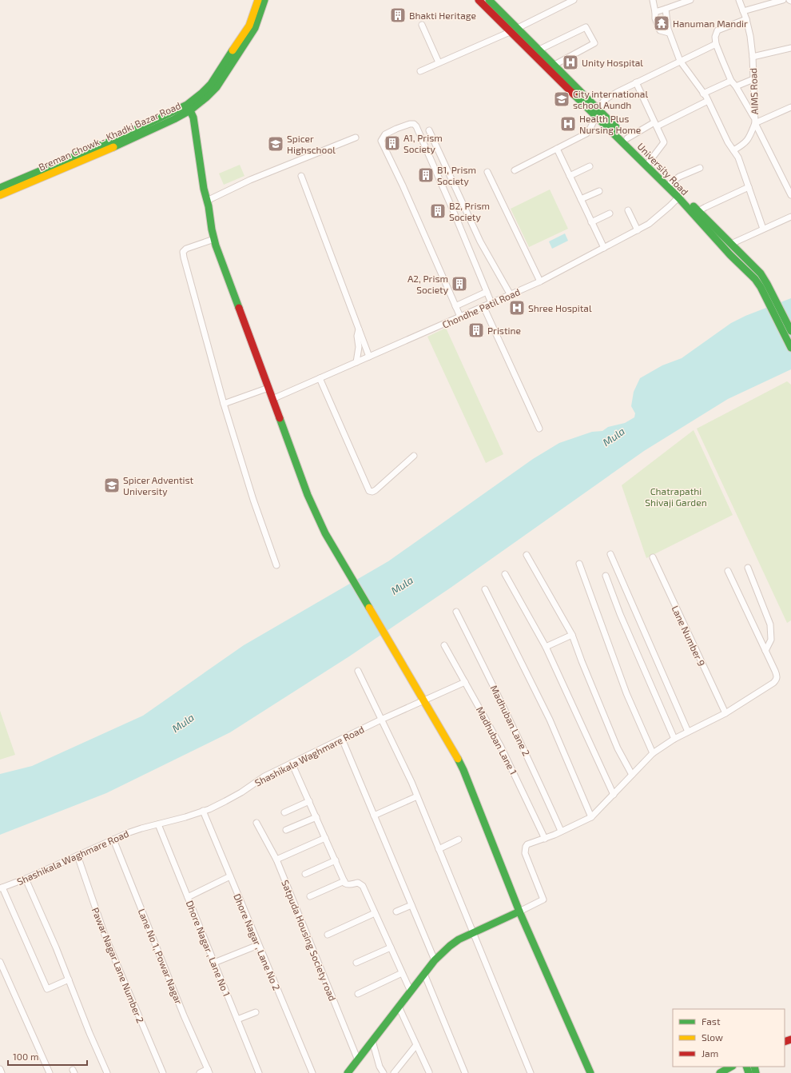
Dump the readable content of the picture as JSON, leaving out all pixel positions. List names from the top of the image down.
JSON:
{
  "streets": {
    "main road": ["Breman Chowk - Khadki Bazar Road", "University Road"],
    "street": [
      "AIMS Road",
      "Chondhe Patil Road",
      "Lane Number 9",
      "Madhuban Lane 2",
      "Madhuban Lane 1",
      "Shashikala Waghmare Road",
      "Satpuda Housing Society road",
      "Dhore Nagar , Lane No 2",
      "Dhore Nagar , Lane No 1",
      "Lane No 1, Powar Nagar",
      "Pawar Nagar Lane Number 2"
    ]
  },
  "crossings": [
    ["University Road", "Chondhe Patil Road"],
    ["Madhuban Lane 1", "Shashikala Waghmare Road"],
    ["Shashikala Waghmare Road", "Dhore Nagar , Lane No 2"],
    ["Shashikala Waghmare Road", "Dhore Nagar , Lane No 1"],
    ["Shashikala Waghmare Road", "Lane No 1, Powar Nagar"],
    ["Shashikala Waghmare Road", "Pawar Nagar Lane Number 2"]
  ],
  "water": ["Mula"],
  "parks": ["Chatrapathi Shivaji Garden"],
  "places": {
    "building": [
      "Bhakti Heritage",
      "A1, Prism Society",
      "B1, Prism Society",
      "B2, Prism Society",
      "A2, Prism Society",
      "Pristine"
    ],
    "temple": ["Hanuman Mandir"],
    "hospital": ["Unity Hospital", "Health Plus Nursing Home", "Shree Hospital"],
    "school or university": ["City international school Aundh", "Spicer Highschool", "Spicer Adventist University"]
  },
  "legend": ["Fast", "Slow", "Jam"],
  "scale_bar": "100 m"
}
